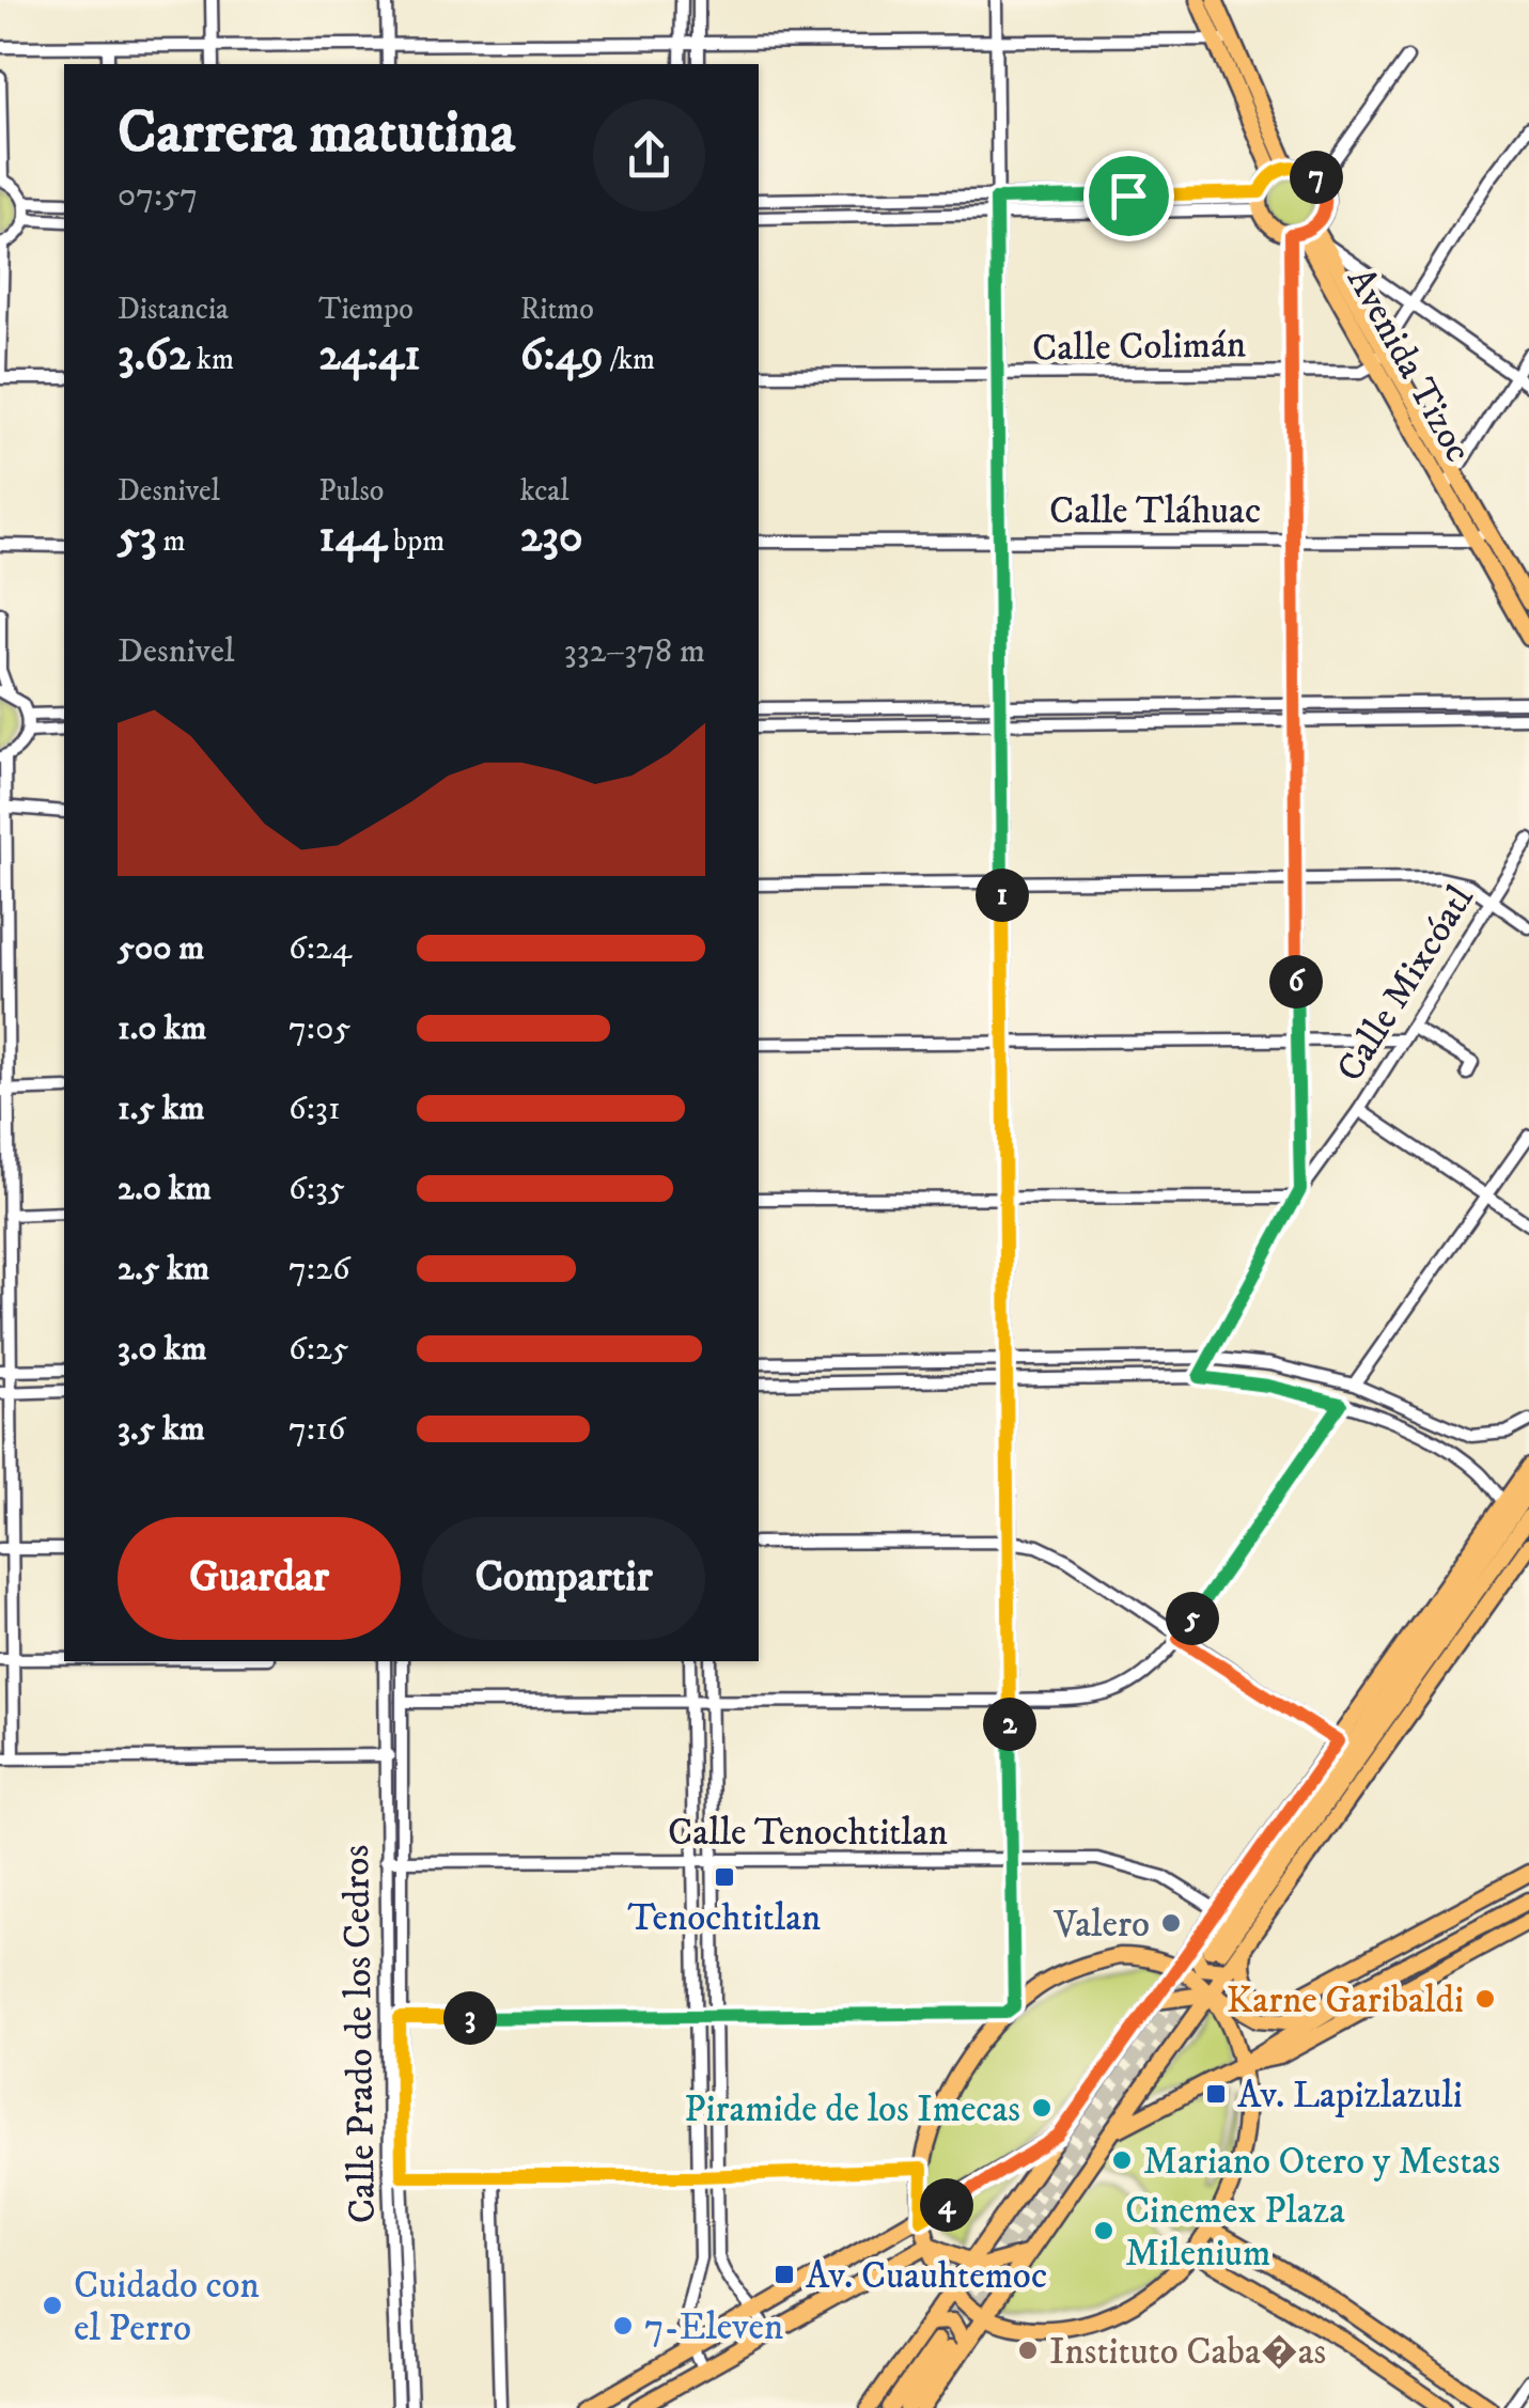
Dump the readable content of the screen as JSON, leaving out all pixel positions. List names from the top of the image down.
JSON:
{
  "streets": {
    "main road": ["Avenida Tizoc"],
    "street": [
      "Calle Colimán",
      "Calle Tláhuac",
      "Calle Mixcóatl",
      "Calle Tenochtitlan",
      "Calle Prado de los Cedros"
    ]
  },
  "crossings": [
    ["Calle Colimán", "Avenida Tizoc"],
    ["Avenida Tizoc", "Calle Tláhuac"],
    ["Calle Tenochtitlan", "Calle Prado de los Cedros"]
  ],
  "places": {
    "transit": ["Tenochtitlan", "Av. Lapizlazuli", "Av. Cuauhtemoc"],
    "other": [
      "Valero",
      "Karne Garibaldi",
      "Piramide de los Imecas",
      "Mariano Otero y Mestas",
      "Cinemex Plaza Milenium",
      "Cuidado con el Perro",
      "7-Eleven",
      "Instituto Caba�as"
    ]
  },
  "page": {
    "heading": ["Carrera matutina", "07:57"],
    "pins": [
      "7",
      "1",
      "6",
      "5",
      "2",
      "3",
      "4"
    ],
    "stats": [
      ["Distancia", "3.62 km"],
      ["Tiempo", "24:41"],
      ["Ritmo", "6:49 /km"],
      ["Desnivel", "53 m"],
      ["Pulso", "144 bpm"],
      ["kcal", "230"]
    ],
    "chart": ["Desnivel", "332–378 m"],
    "list": [
      {
        "name": "500 m",
        "note": "6:24"
      },
      {
        "name": "1.0 km",
        "note": "7:05"
      },
      {
        "name": "1.5 km",
        "note": "6:31"
      },
      {
        "name": "2.0 km",
        "note": "6:35"
      },
      {
        "name": "2.5 km",
        "note": "7:26"
      },
      {
        "name": "3.0 km",
        "note": "6:25"
      },
      {
        "name": "3.5 km",
        "note": "7:16"
      }
    ],
    "buttons": ["Guardar", "Compartir"]
  }
}
